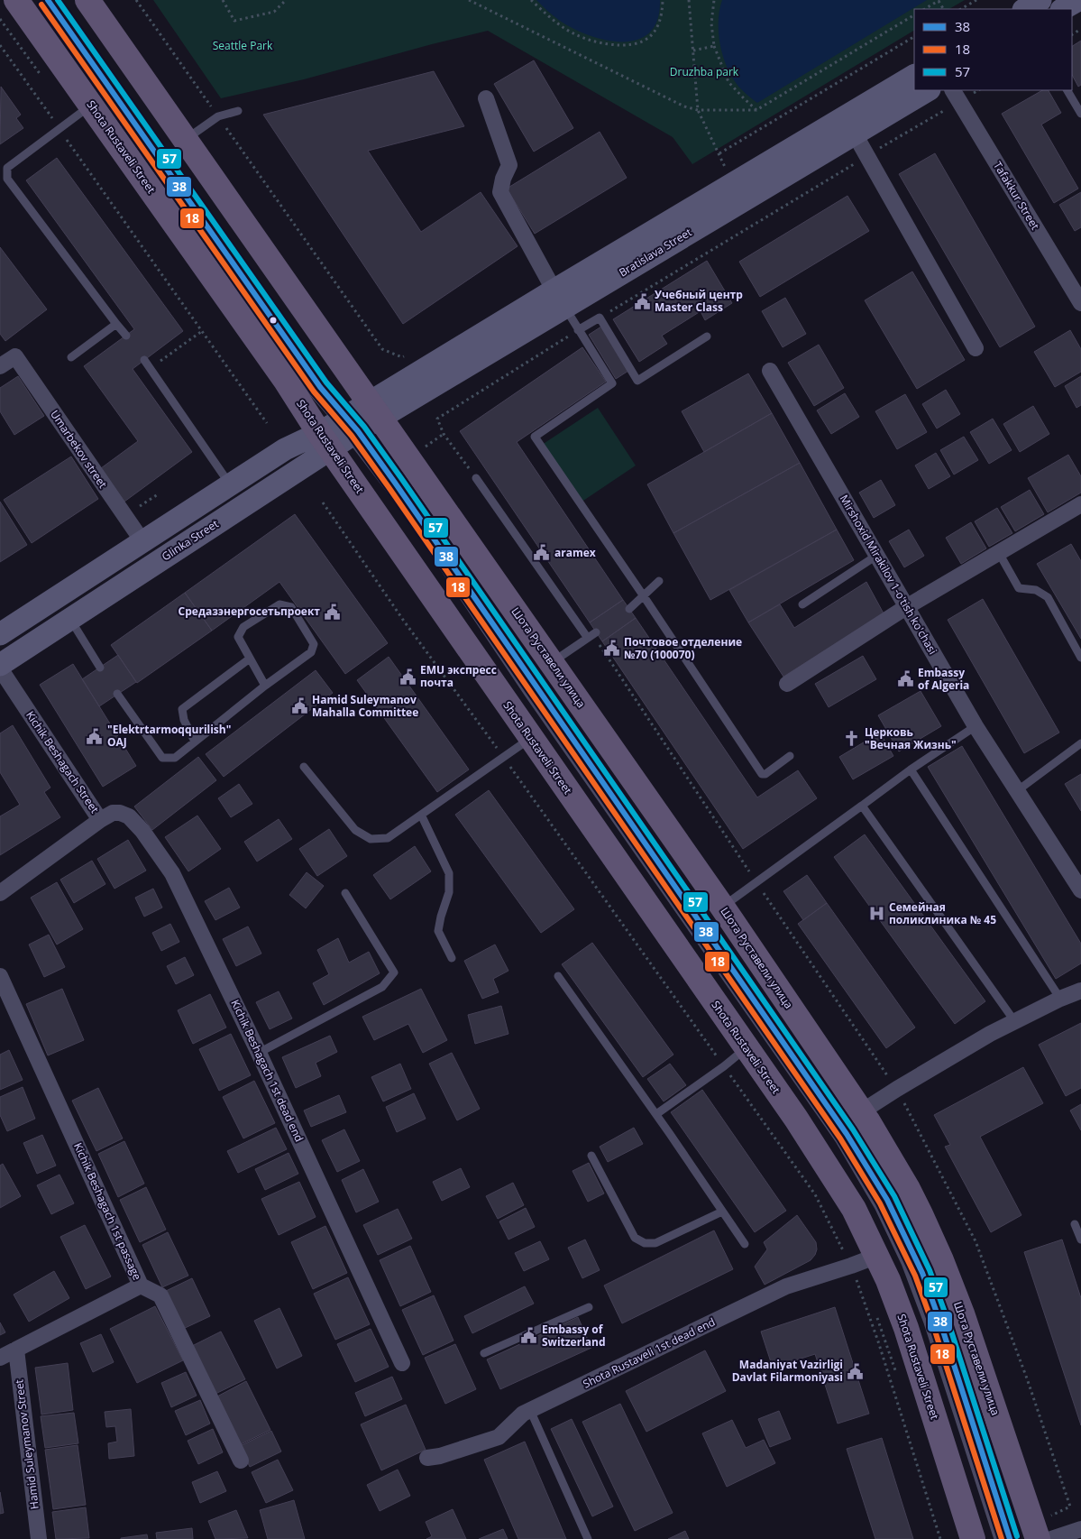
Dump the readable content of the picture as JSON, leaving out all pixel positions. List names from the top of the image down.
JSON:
{
  "streets": {
    "main road": [
      "Shota Rustaveli Street",
      "Bratislava Street",
      "Glinka Street",
      "Шота Руставели улица"
    ],
    "street": [
      "Tafakkur Street",
      "Umarbekov street",
      "Mirshoxid Mirakilov 1-o'tish ko'chasi",
      "Kichik Beshagach Street",
      "Kichik Beshagach 1st dead end",
      "Kichik Beshagach 1st passage",
      "Shota Rustaveli 1st dead end",
      "Hamid Suleymanov Street"
    ]
  },
  "crossings": [
    ["Shota Rustaveli Street", "Glinka Street"],
    ["Shota Rustaveli Street", "Shota Rustaveli 1st dead end"],
    ["Bratislava Street", "Glinka Street"],
    ["Bratislava Street", "Шота Руставели улица"],
    ["Umarbekov street", "Glinka Street"],
    ["Glinka Street", "Шота Руставели улица"],
    ["Kichik Beshagach Street", "Kichik Beshagach 1st dead end"]
  ],
  "parks": ["Seattle Park", "Druzhba park"],
  "places": {
    "public building": [
      "Учебный центр Master Class",
      "aramex",
      "Средазэнергосетьпроект",
      "Почтовое отделение №70 (100070)",
      "EMU экспресс почта",
      "Embassy of Algeria",
      "Hamid Suleymanov Mahalla Committee",
      "\"Elektrtarmoqqurilish\" OAJ",
      "Embassy of Switzerland",
      "Madaniyat Vazirligi Davlat Filarmoniyasi"
    ],
    "church": ["Церковь \"Вечная Жизнь\""],
    "hospital": ["Семейная поликлиника № 45"]
  },
  "lines": ["transit line 38", "transit line 57", "transit line 18"],
  "legend": ["38", "18", "57"]
}
